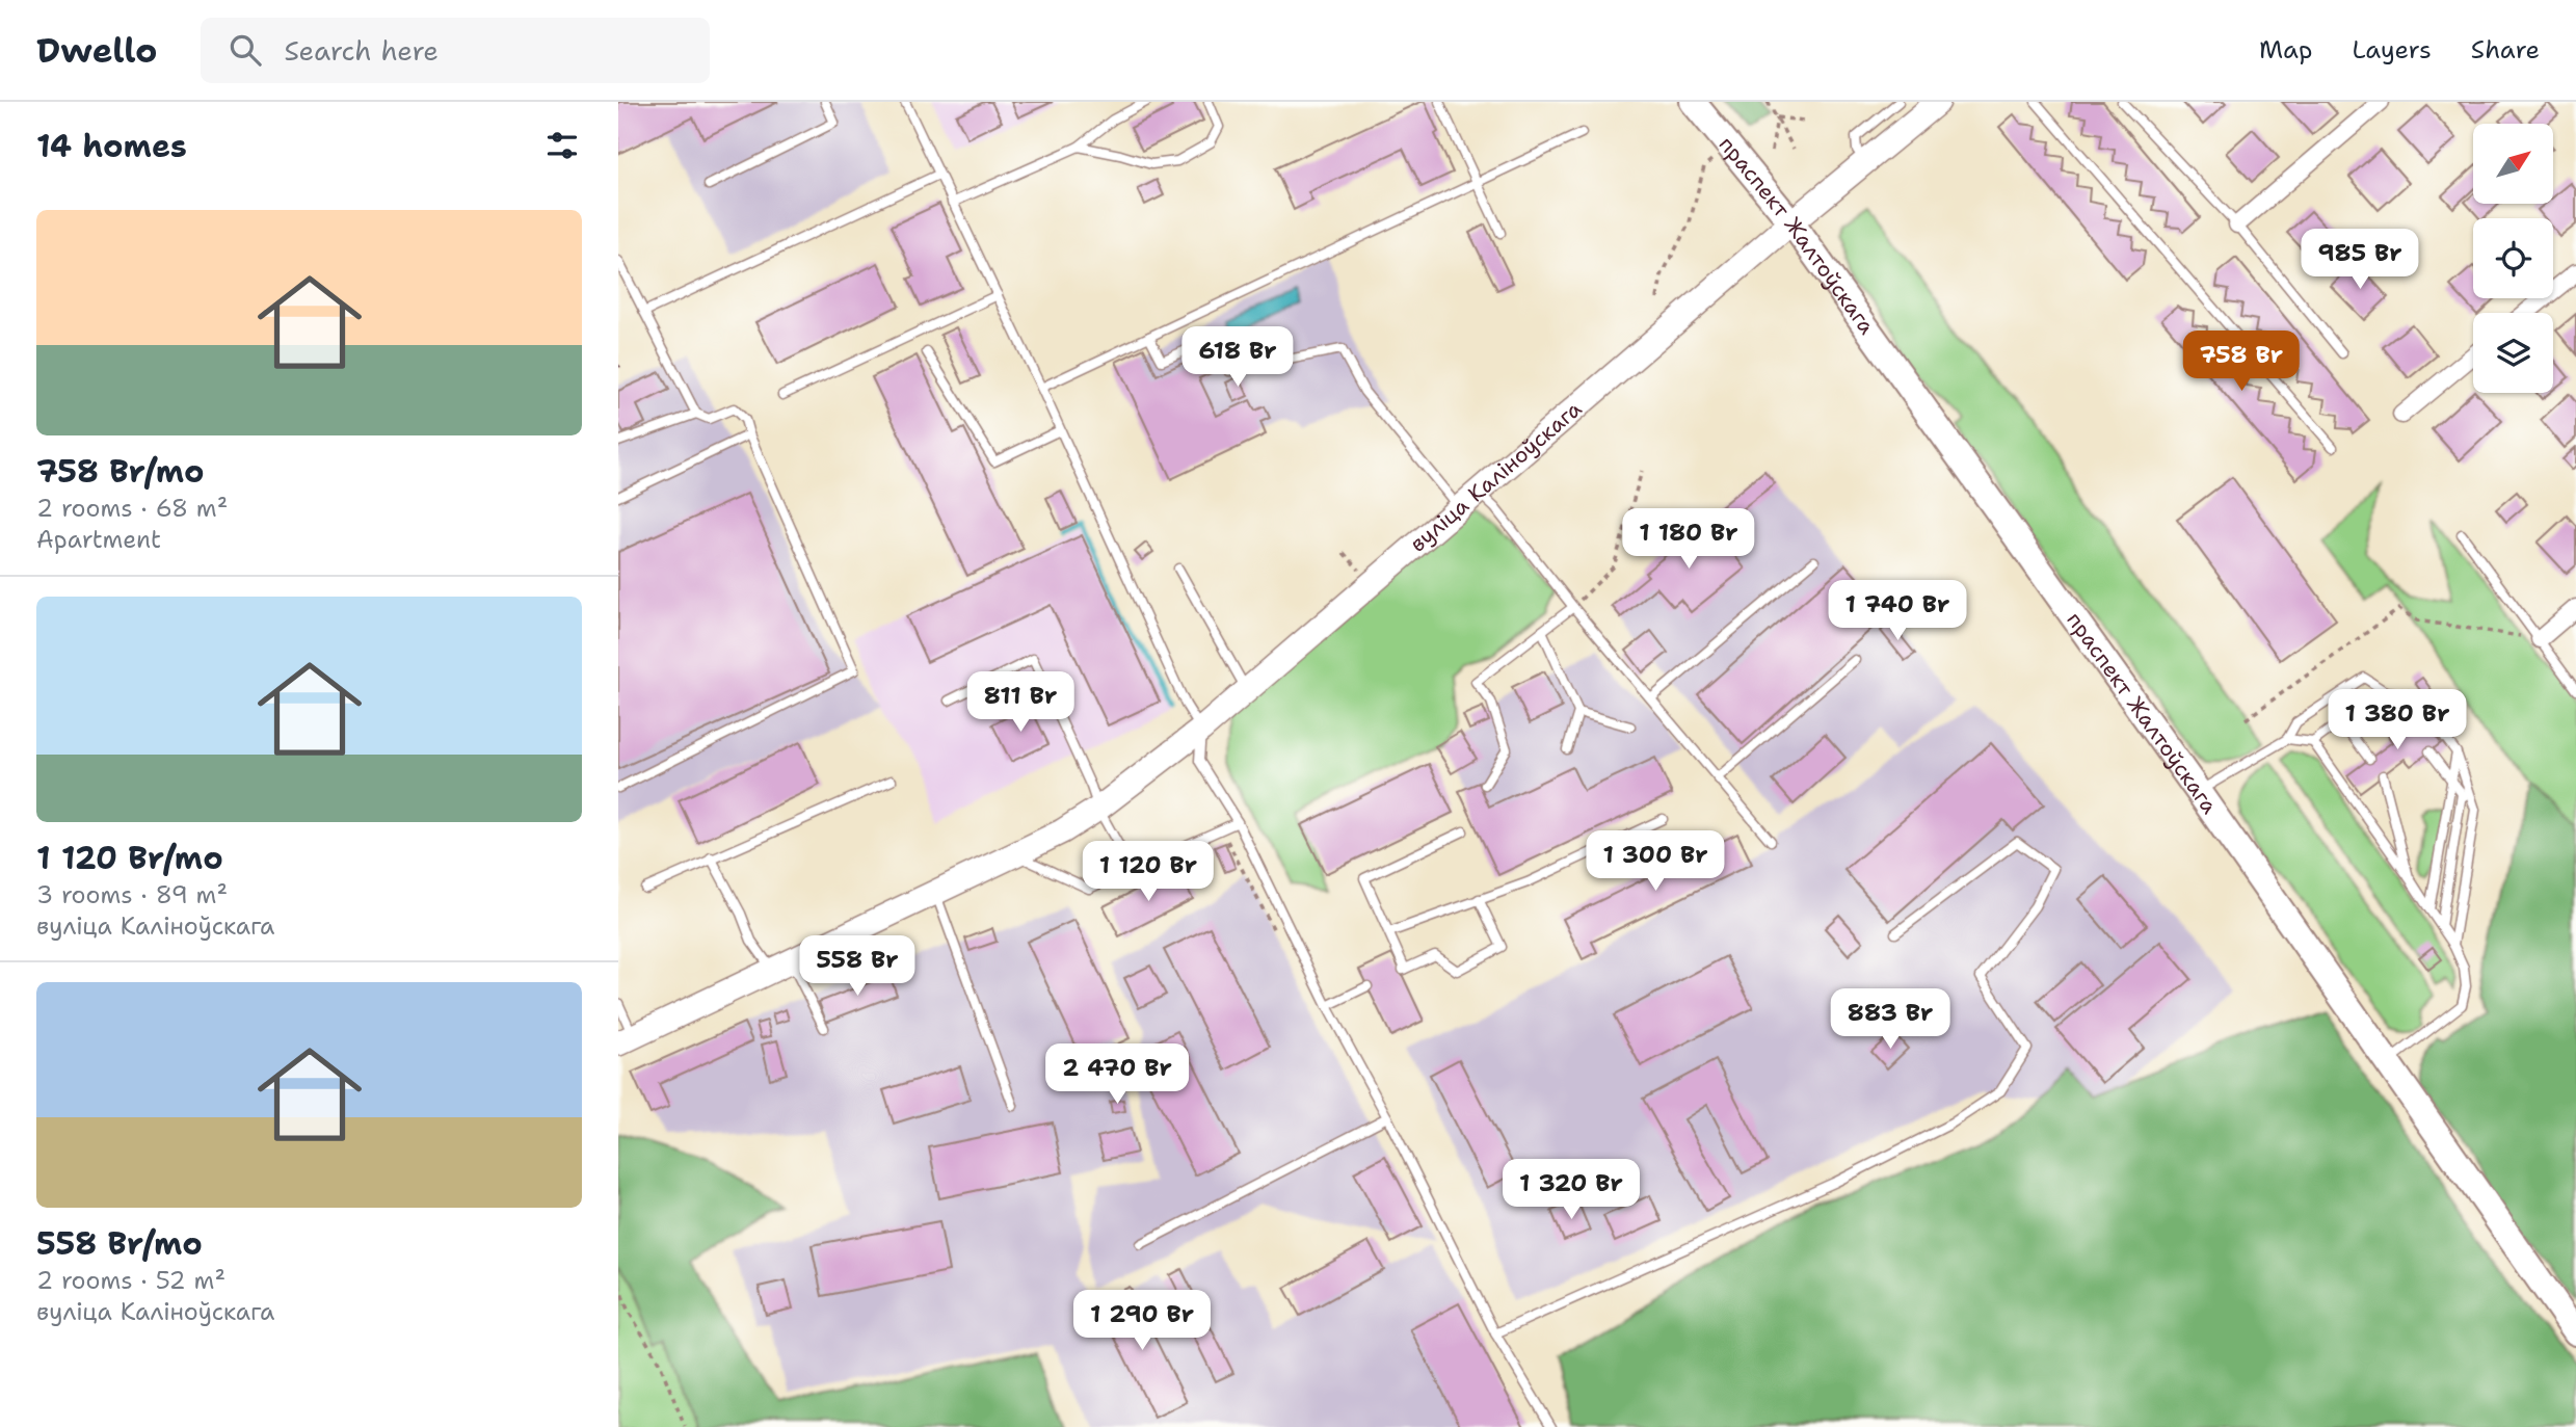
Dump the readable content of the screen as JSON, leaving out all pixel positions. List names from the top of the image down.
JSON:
{
  "streets": {
    "main road": ["праспект Жалтоўскага"],
    "street": ["вуліца Каліноўскага"]
  },
  "crossings": [
    ["праспект Жалтоўскага", "вуліца Каліноўскага"]
  ],
  "north": "top right",
  "page": {
    "header": "Dwello",
    "search": "Search here",
    "nav": ["Map", "Layers", "Share"],
    "heading": "14 homes",
    "list": [
      {
        "name": "758 Br/mo",
        "note": "2 rooms · 68 m² · Apartment"
      },
      {
        "name": "1 120 Br/mo",
        "note": "3 rooms · 89 m² · вуліца Каліноўскага"
      },
      {
        "name": "558 Br/mo",
        "note": "2 rooms · 52 m² · вуліца Каліноўскага"
      }
    ],
    "price": [
      "985 Br",
      "618 Br",
      "758 Br",
      "1 180 Br",
      "1 740 Br",
      "811 Br",
      "1 380 Br",
      "1 300 Br",
      "1 120 Br",
      "558 Br",
      "883 Br",
      "2 470 Br",
      "1 320 Br",
      "1 290 Br"
    ]
  }
}
